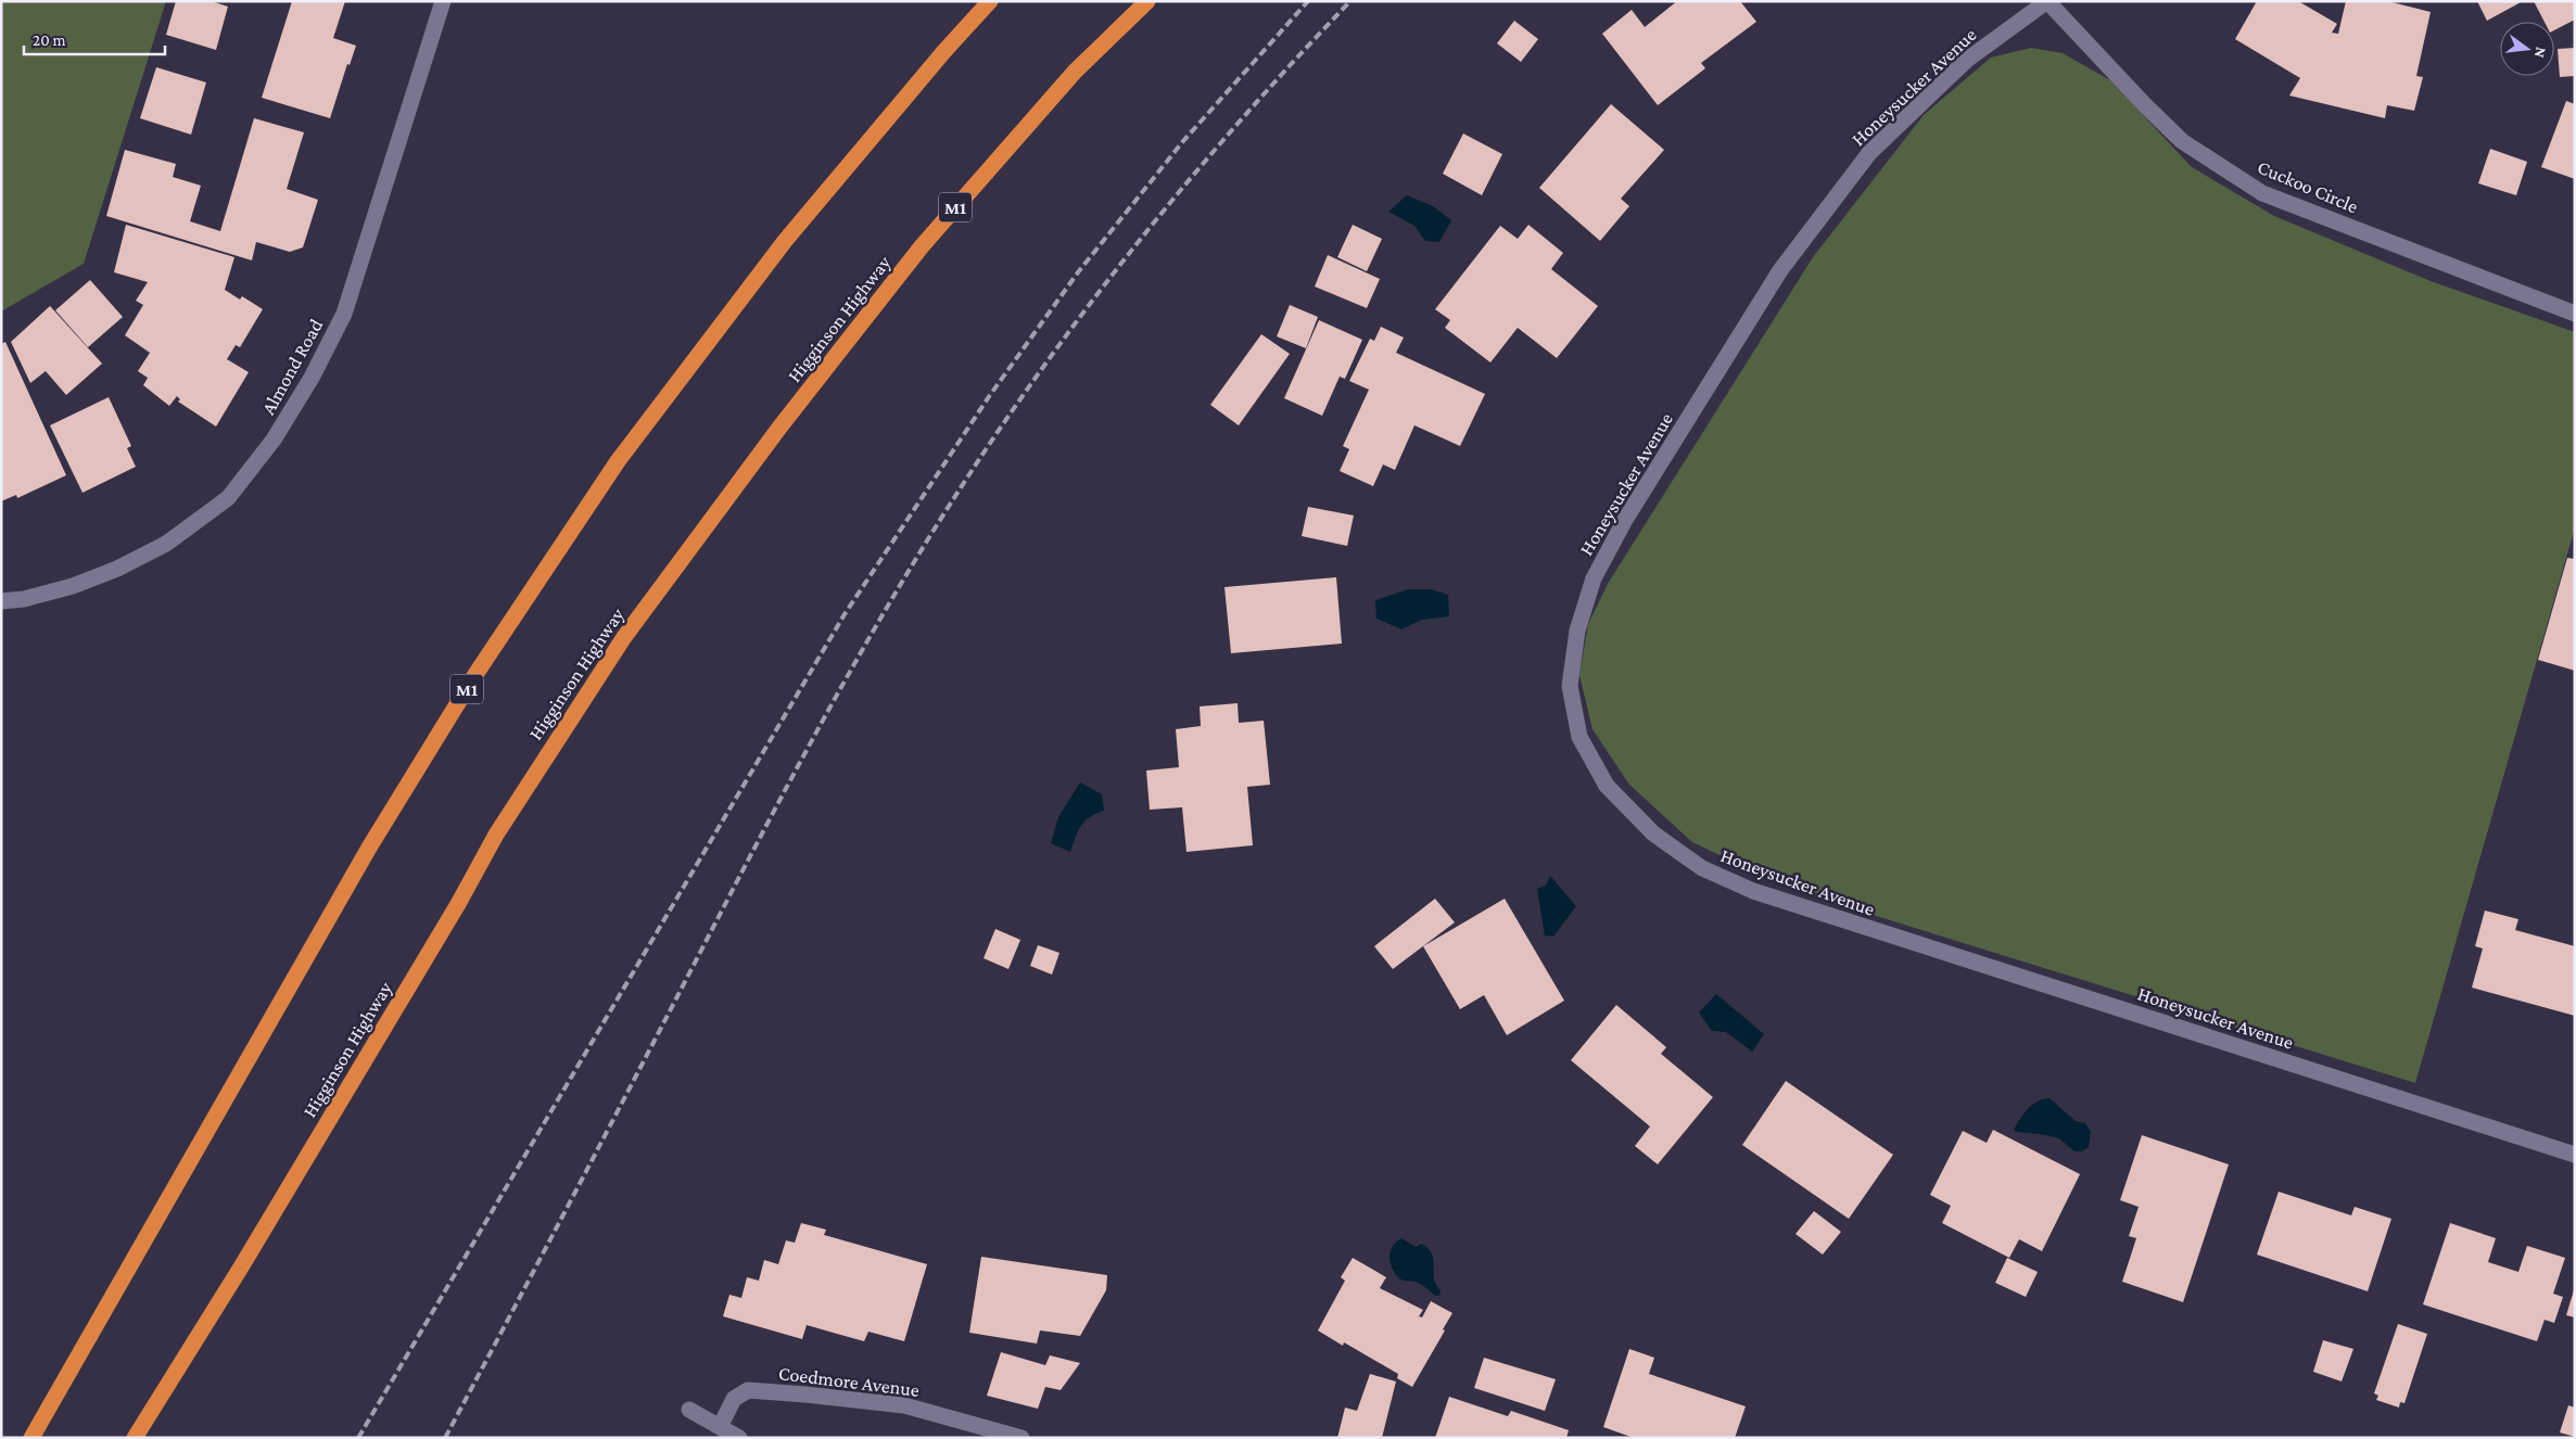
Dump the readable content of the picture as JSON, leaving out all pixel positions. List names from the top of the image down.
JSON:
{
  "streets": {
    "highway": ["M1", "Higginson Highway"],
    "street": [
      "Honeysucker Avenue",
      "Cuckoo Circle",
      "Almond Road",
      "Coedmore Avenue"
    ]
  },
  "crossings": [
    ["Honeysucker Avenue", "Cuckoo Circle"]
  ],
  "scale_bar": "20 m",
  "north": "right"
}
